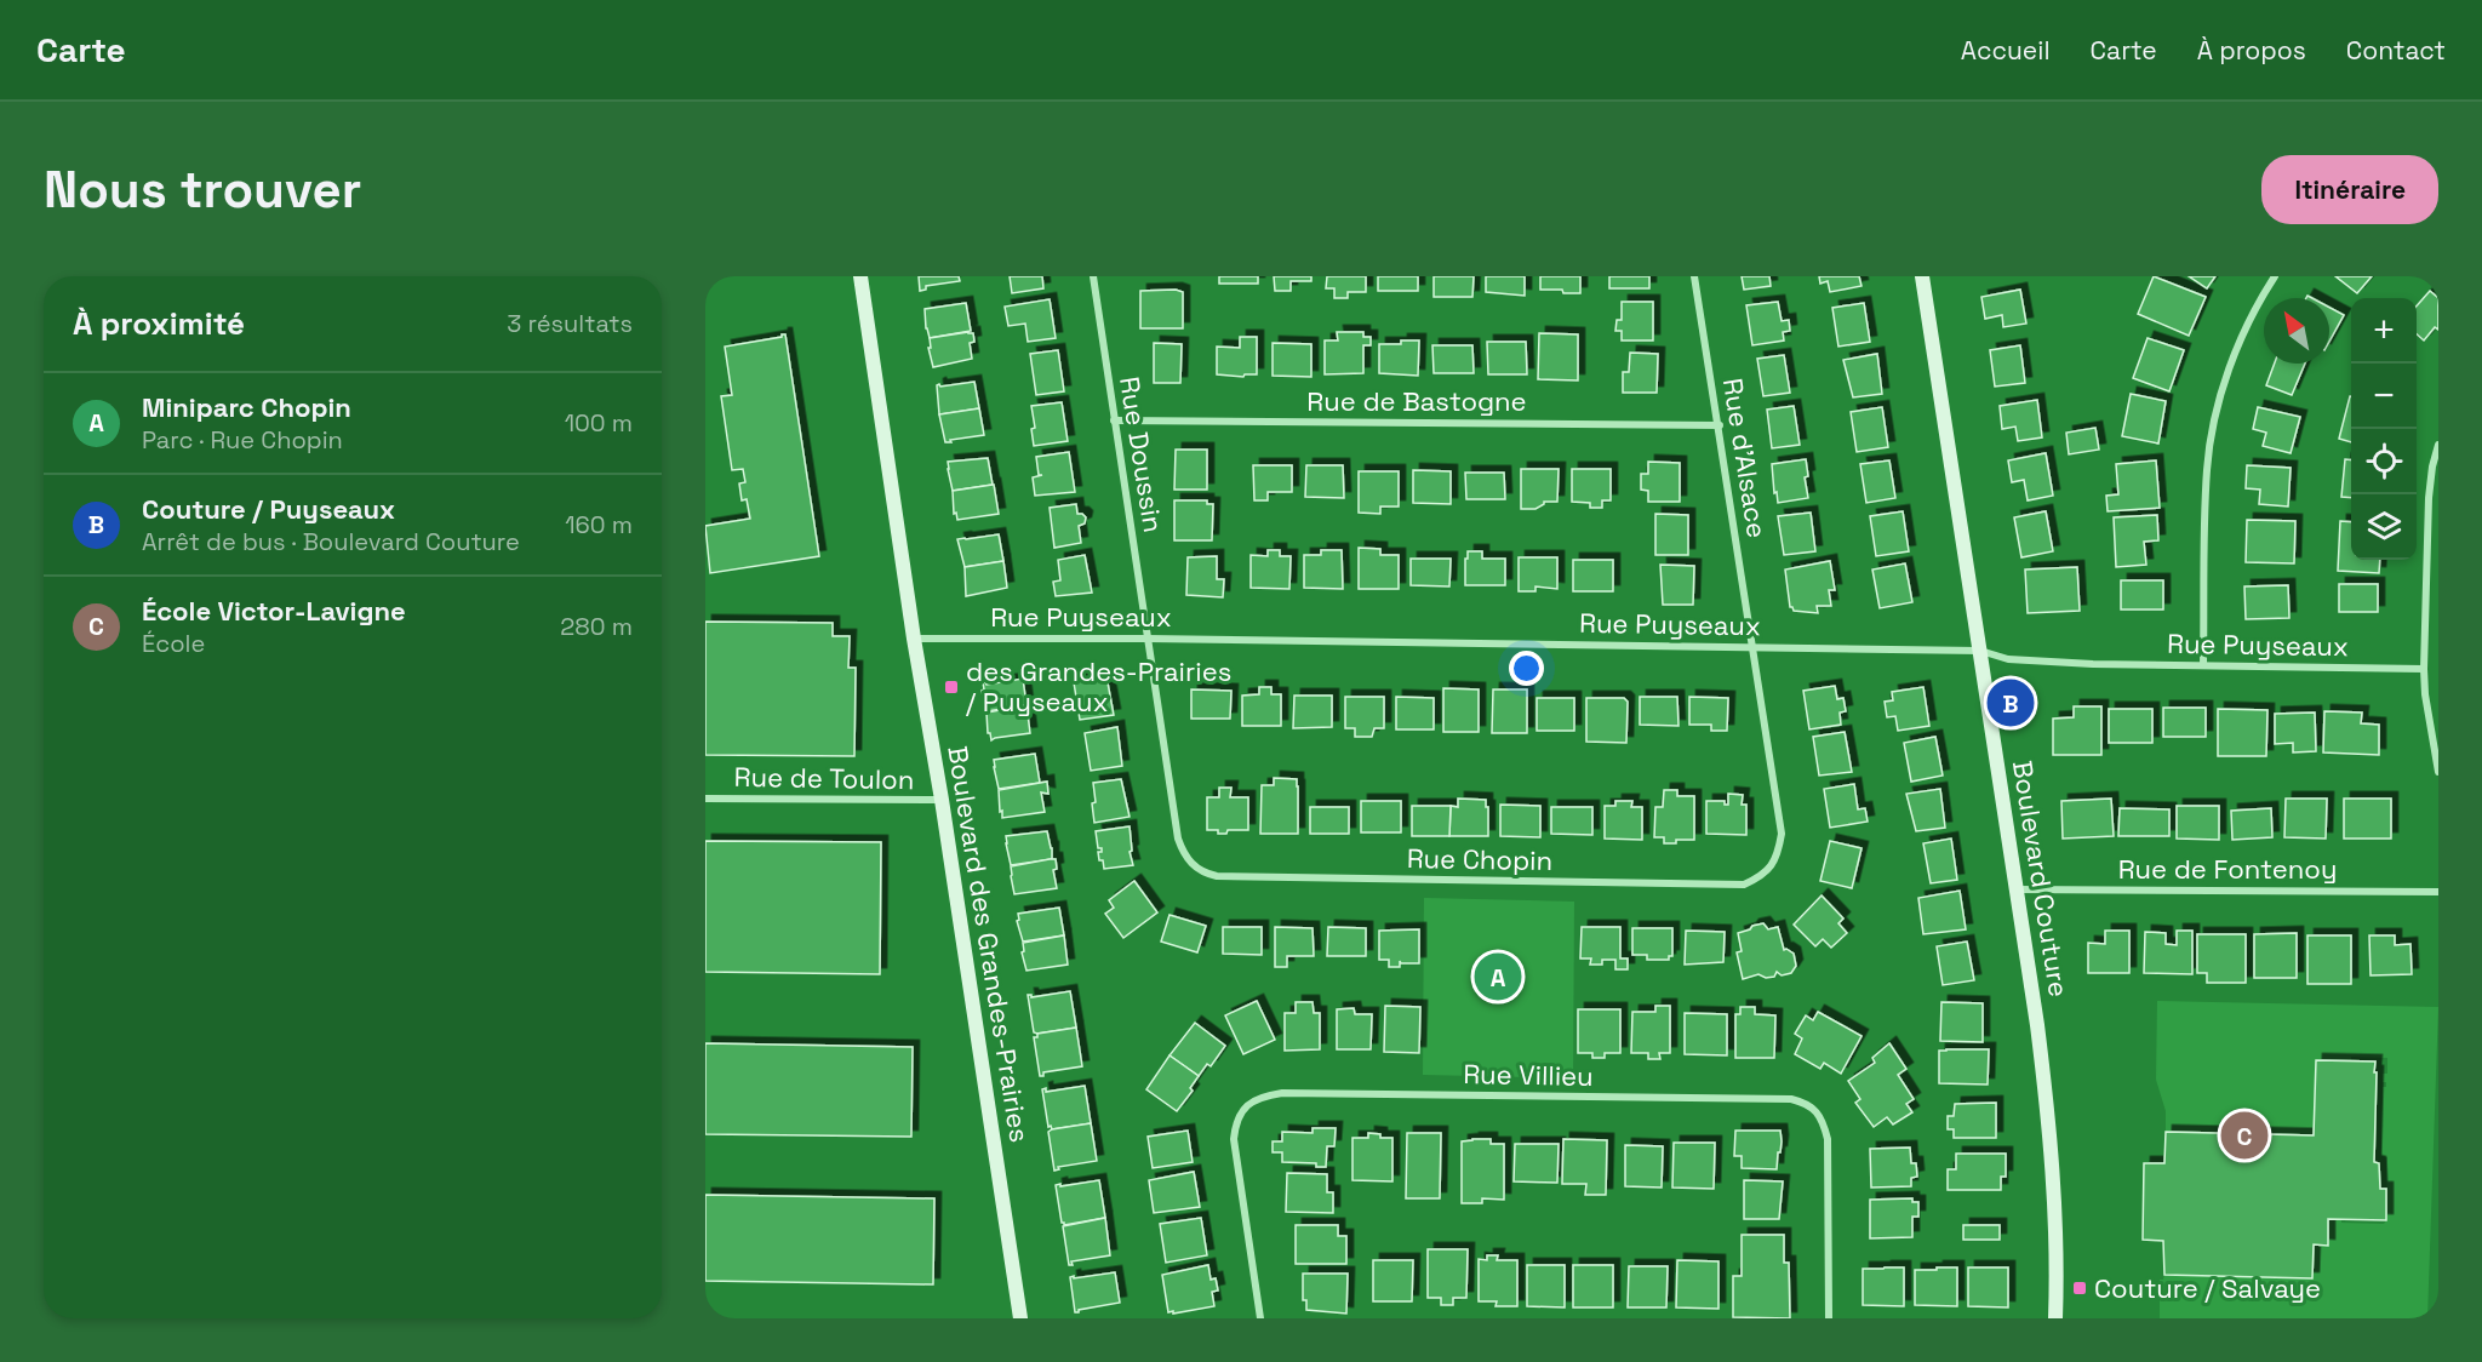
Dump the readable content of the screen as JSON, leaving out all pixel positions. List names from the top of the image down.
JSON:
{
  "streets": {
    "main road": ["Boulevard Couture", "Boulevard des Grandes-Prairies"],
    "street": [
      "Rue de Bastogne",
      "Rue Doussin",
      "Rue d'Alsace",
      "Rue Puyseaux",
      "Rue de Toulon",
      "Rue Chopin",
      "Rue de Fontenoy",
      "Rue Villieu"
    ]
  },
  "crossings": [
    ["Rue de Bastogne", "Rue Doussin"],
    ["Rue de Bastogne", "Rue d'Alsace"],
    ["Rue Doussin", "Rue Puyseaux"],
    ["Rue Doussin", "Rue Chopin"],
    ["Rue d'Alsace", "Rue Puyseaux"],
    ["Rue d'Alsace", "Rue Chopin"],
    ["Rue Puyseaux", "Rue Chopin"],
    ["Rue Puyseaux", "Boulevard Couture"],
    ["Rue Puyseaux", "Boulevard des Grandes-Prairies"],
    ["Rue de Toulon", "Boulevard des Grandes-Prairies"],
    ["Rue de Fontenoy", "Boulevard Couture"]
  ],
  "places": {
    "transit": ["des Grandes-Prairies / Puyseaux", "Couture / Salvaye"]
  },
  "north": "top left",
  "page": {
    "header": "Carte",
    "nav": [
      "Accueil",
      "Carte",
      "À propos",
      "Contact"
    ],
    "buttons": "Itinéraire",
    "title": "Nous trouver",
    "heading": ["À proximité", "3 résultats"],
    "map_buttons": ["+", "−"],
    "list": [
      {
        "mark": "A",
        "name": "Miniparc Chopin",
        "note": "Parc · Rue Chopin",
        "value": "100 m"
      },
      {
        "mark": "B",
        "name": "Couture / Puyseaux",
        "note": "Arrêt de bus · Boulevard Couture",
        "value": "160 m"
      },
      {
        "mark": "C",
        "name": "École Victor-Lavigne",
        "note": "École",
        "value": "280 m"
      }
    ],
    "pins": ["B", "A", "C"]
  }
}
